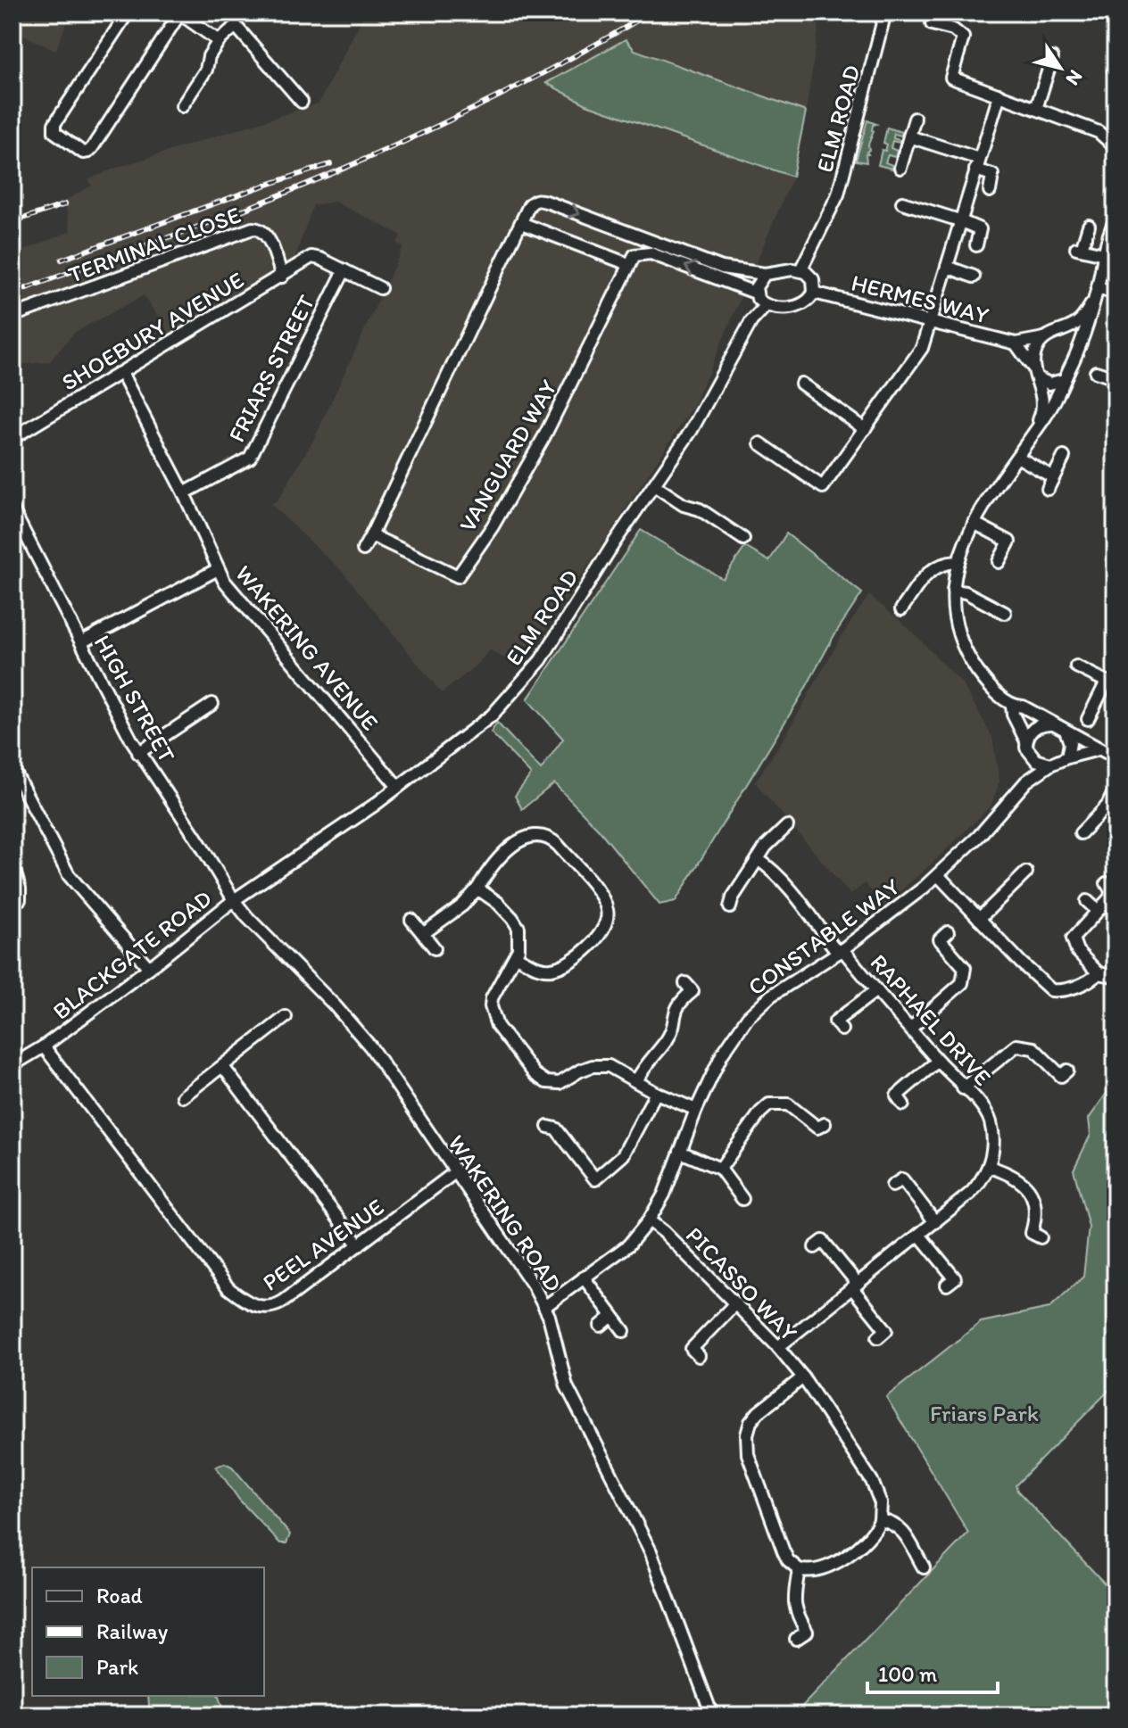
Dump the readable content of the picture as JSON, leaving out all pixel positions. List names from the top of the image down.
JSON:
{
  "streets": {
    "street": [
      "ELM ROAD",
      "TERMINAL CLOSE",
      "HERMES WAY",
      "SHOEBURY AVENUE",
      "FRIARS STREET",
      "VANGUARD WAY",
      "WAKERING AVENUE",
      "HIGH STREET",
      "CONSTABLE WAY",
      "BLACKGATE ROAD",
      "RAPHAEL DRIVE",
      "WAKERING ROAD",
      "PEEL AVENUE",
      "PICASSO WAY"
    ]
  },
  "crossings": [
    ["ELM ROAD", "HERMES WAY"],
    ["ELM ROAD", "WAKERING AVENUE"],
    ["ELM ROAD", "HIGH STREET"],
    ["ELM ROAD", "BLACKGATE ROAD"],
    ["ELM ROAD", "WAKERING ROAD"],
    ["TERMINAL CLOSE", "SHOEBURY AVENUE"],
    ["SHOEBURY AVENUE", "FRIARS STREET"],
    ["SHOEBURY AVENUE", "WAKERING AVENUE"],
    ["FRIARS STREET", "WAKERING AVENUE"],
    ["HIGH STREET", "BLACKGATE ROAD"],
    ["HIGH STREET", "WAKERING ROAD"],
    ["CONSTABLE WAY", "RAPHAEL DRIVE"],
    ["CONSTABLE WAY", "WAKERING ROAD"],
    ["CONSTABLE WAY", "PICASSO WAY"],
    ["BLACKGATE ROAD", "WAKERING ROAD"],
    ["BLACKGATE ROAD", "PEEL AVENUE"],
    ["WAKERING ROAD", "PEEL AVENUE"]
  ],
  "parks": ["Friars Park"],
  "legend": ["Road", "Railway", "Park"],
  "scale_bar": "100 m",
  "north": "bottom right"
}
